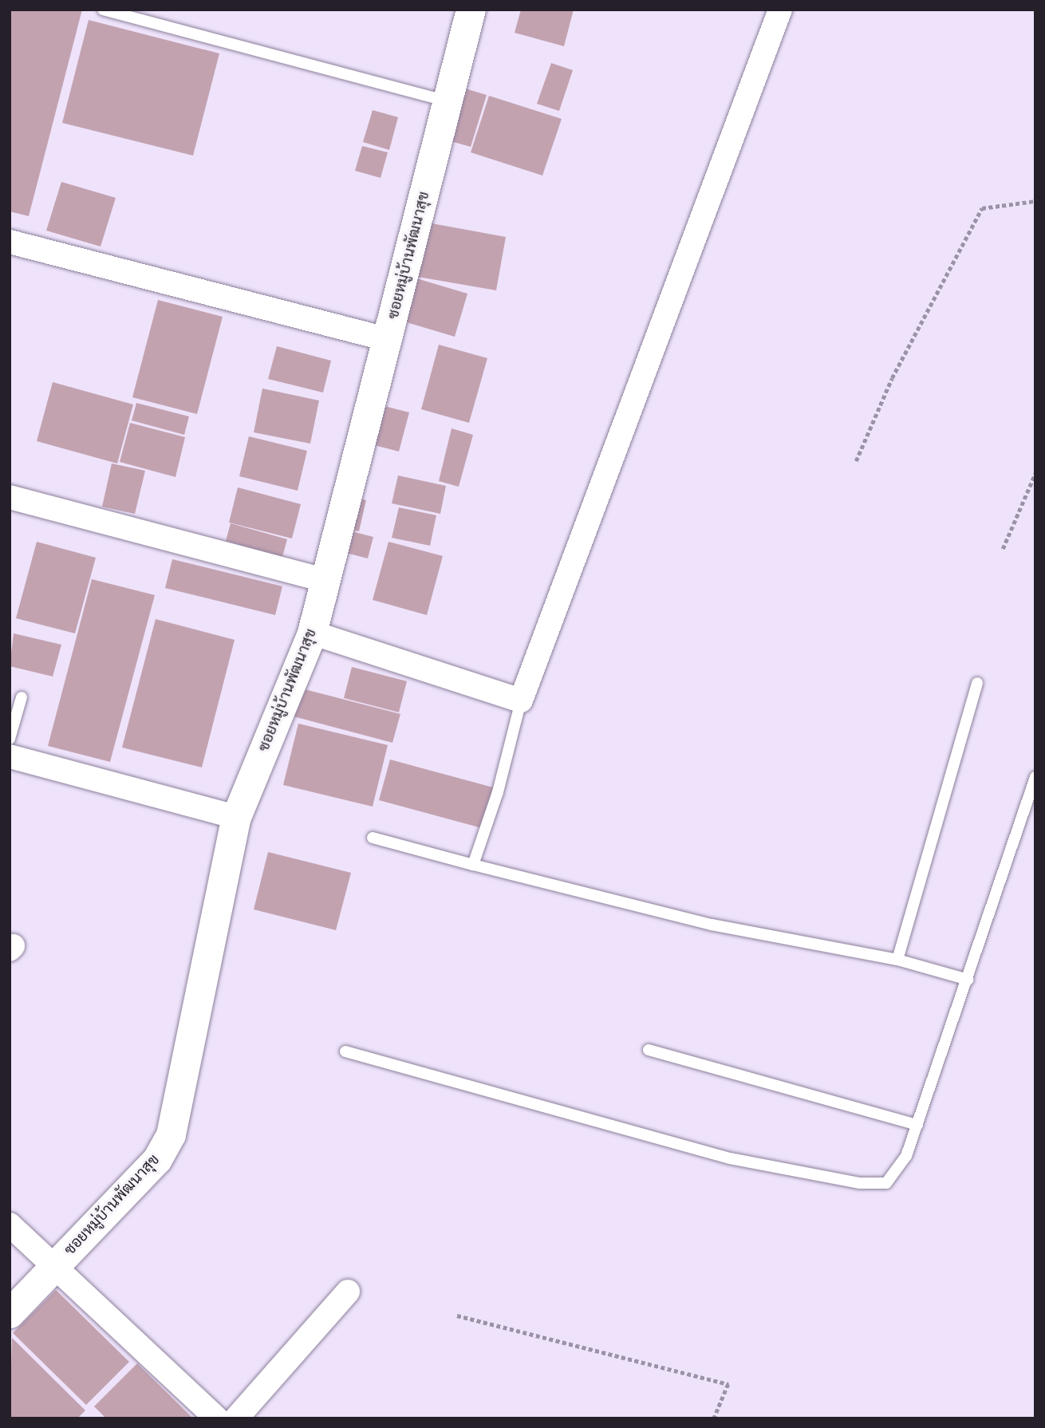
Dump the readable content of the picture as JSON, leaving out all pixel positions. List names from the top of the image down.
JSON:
{
  "streets": {
    "street": ["ซอยหมู่บ้านพัฒนาสุข"]
  }
}
